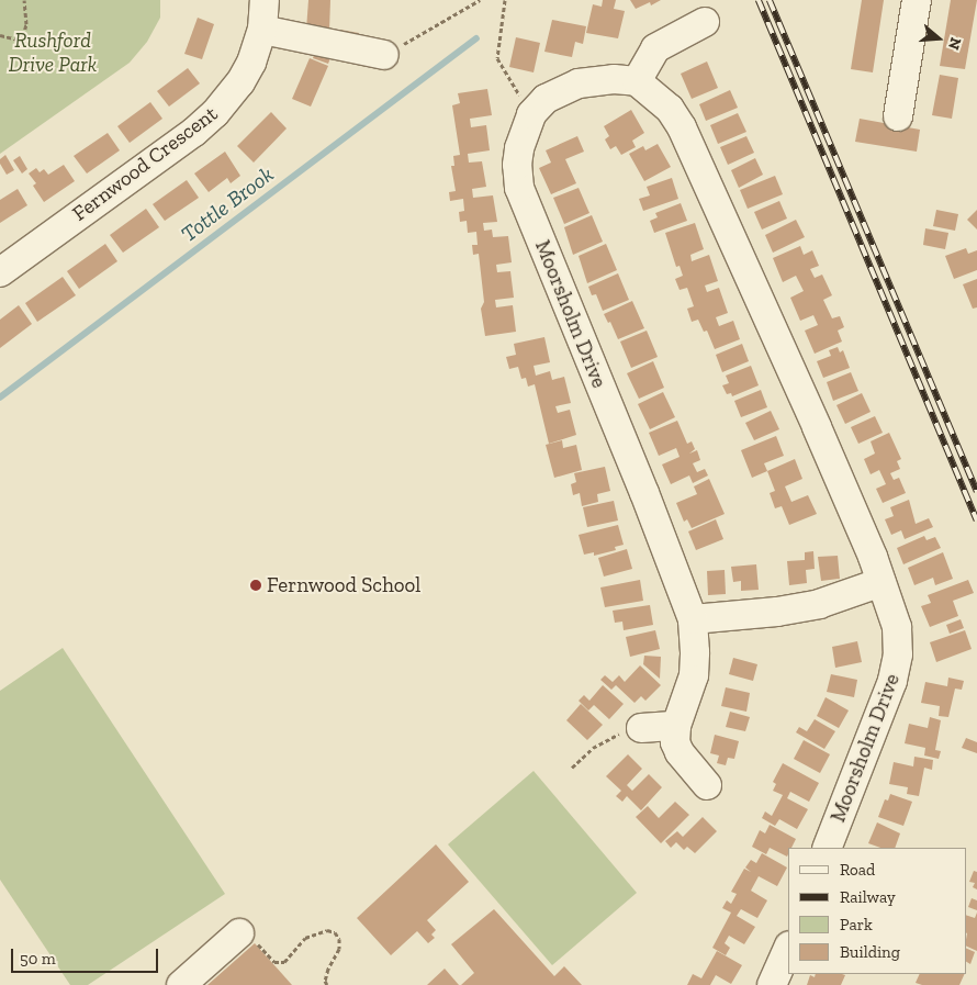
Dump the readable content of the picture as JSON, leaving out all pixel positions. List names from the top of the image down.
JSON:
{
  "streets": {
    "street": ["Fernwood Crescent", "Moorsholm Drive"]
  },
  "water": ["Tottle Brook"],
  "parks": ["Rushford Drive Park"],
  "places": ["Fernwood School"],
  "legend": [
    "Road",
    "Railway",
    "Park",
    "Building"
  ],
  "scale_bar": "50 m",
  "north": "right"
}
